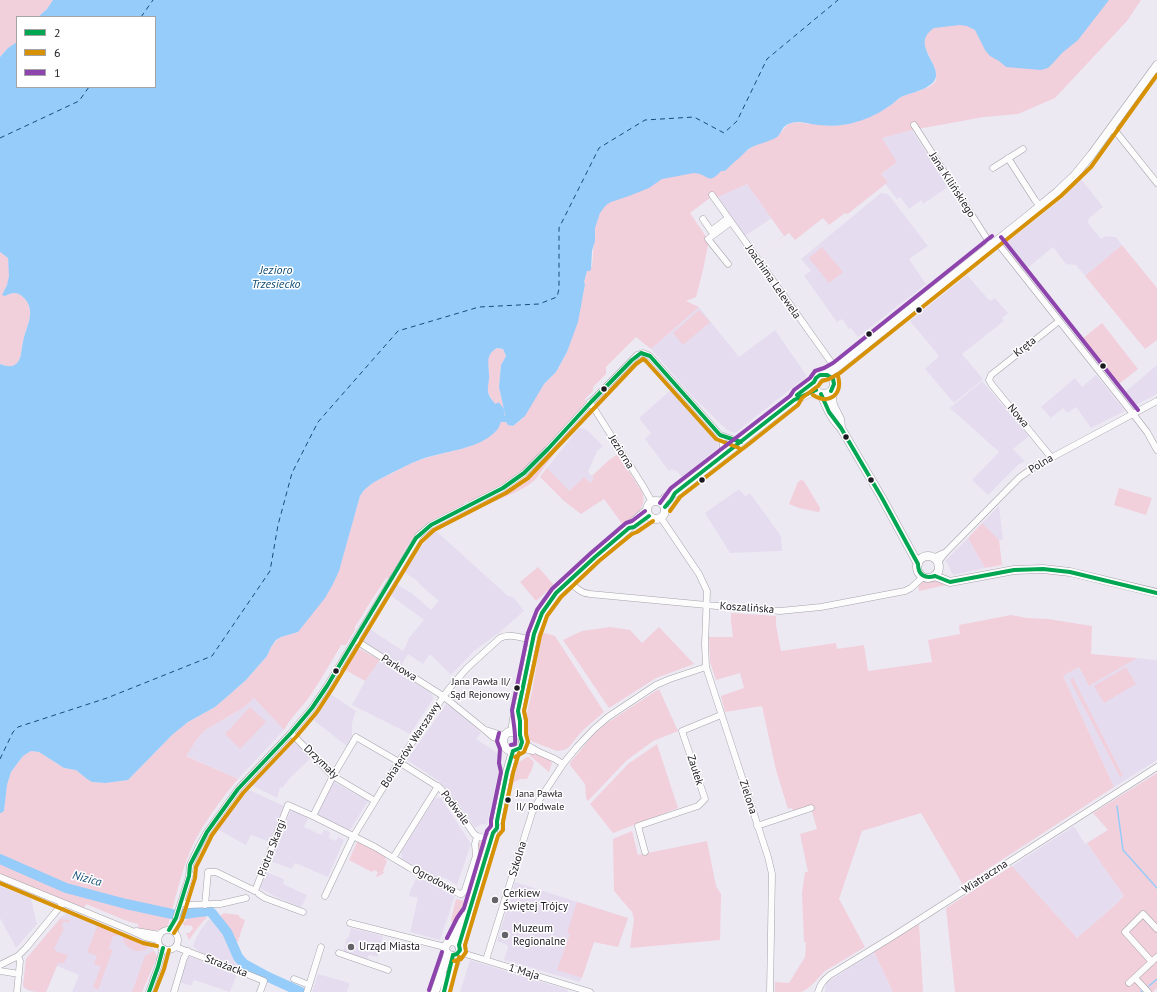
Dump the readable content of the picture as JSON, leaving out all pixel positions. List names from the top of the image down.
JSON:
{
  "streets": {
    "street": [
      "Jana Kilińskiego",
      "Joachima Lelewela",
      "Kręta",
      "Nowa",
      "Jeziorna",
      "Polna",
      "Koszalińska",
      "Parkowa",
      "Bohaterów Warszawy",
      "Drzymały",
      "Zaułek",
      "Zielona",
      "Podwale",
      "Piotra Skargi",
      "Szkolna",
      "Wiatraczna",
      "Ogrodowa",
      "Strażacka",
      "1 Maja"
    ]
  },
  "crossings": [
    ["Jana Kilińskiego", "Kręta"],
    ["Jana Kilińskiego", "Polna"],
    ["Kręta", "Nowa"],
    ["Nowa", "Polna"],
    ["Polna", "Koszalińska"],
    ["Koszalińska", "Zielona"],
    ["Parkowa", "Bohaterów Warszawy"],
    ["Bohaterów Warszawy", "Drzymały"],
    ["Bohaterów Warszawy", "Podwale"],
    ["Bohaterów Warszawy", "Ogrodowa"],
    ["Drzymały", "Podwale"],
    ["Zaułek", "Zielona"],
    ["Zielona", "Szkolna"],
    ["Podwale", "Ogrodowa"],
    ["Piotra Skargi", "Ogrodowa"],
    ["Szkolna", "1 Maja"]
  ],
  "water": ["Jezioro Trzesiecko", "Nizica"],
  "places": [
    "Jana Pawła II/ Sąd Rejonowy",
    "Jana Pawła II/ Podwale",
    "Cerkiew Świętej Trójcy",
    "Muzeum Regionalne",
    "Urząd Miasta"
  ],
  "lines": ["transit line 6", "transit line 1", "transit line 2"],
  "legend": ["2", "6", "1"]
}
